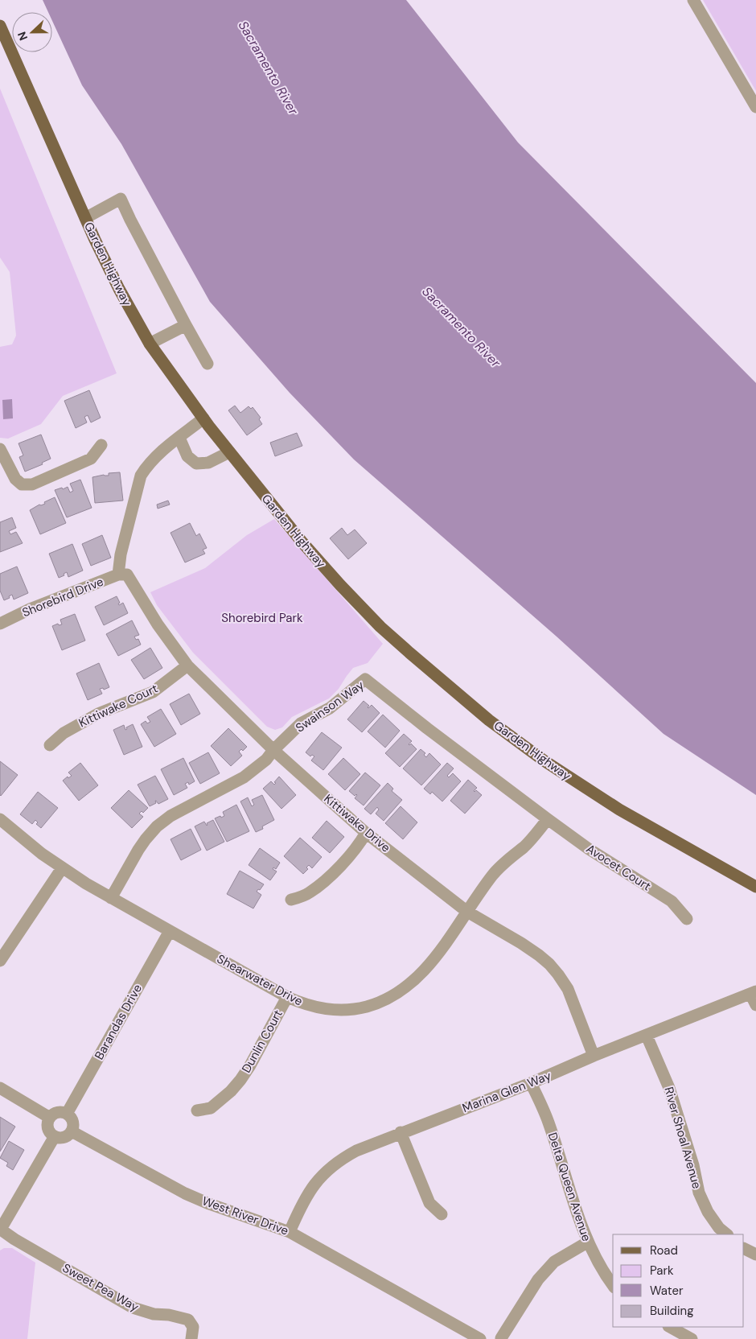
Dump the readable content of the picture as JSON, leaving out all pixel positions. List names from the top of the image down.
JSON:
{
  "streets": {
    "main road": ["Garden Highway"],
    "street": [
      "Shorebird Drive",
      "Kittiwake Court",
      "Swainson Way",
      "Kittiwake Drive",
      "Avocet Court",
      "Shearwater Drive",
      "Barandas Drive",
      "Dunlin Court",
      "Marina Glen Way",
      "River Shoal Avenue",
      "Delta Queen Avenue",
      "West River Drive",
      "Sweet Pea Way"
    ]
  },
  "crossings": [
    ["Shorebird Drive", "Kittiwake Drive"],
    ["Kittiwake Court", "Kittiwake Drive"],
    ["Swainson Way", "Kittiwake Drive"],
    ["Swainson Way", "Avocet Court"],
    ["Swainson Way", "Shearwater Drive"],
    ["Kittiwake Drive", "Shearwater Drive"],
    ["Kittiwake Drive", "Marina Glen Way"],
    ["Avocet Court", "Shearwater Drive"],
    ["Shearwater Drive", "Barandas Drive"],
    ["Shearwater Drive", "Dunlin Court"],
    ["Barandas Drive", "West River Drive"],
    ["Marina Glen Way", "River Shoal Avenue"],
    ["Marina Glen Way", "Delta Queen Avenue"],
    ["Marina Glen Way", "West River Drive"]
  ],
  "water": ["Sacramento River"],
  "parks": ["Shorebird Park"],
  "legend": [
    "Road",
    "Park",
    "Water",
    "Building"
  ],
  "north": "left"
}
